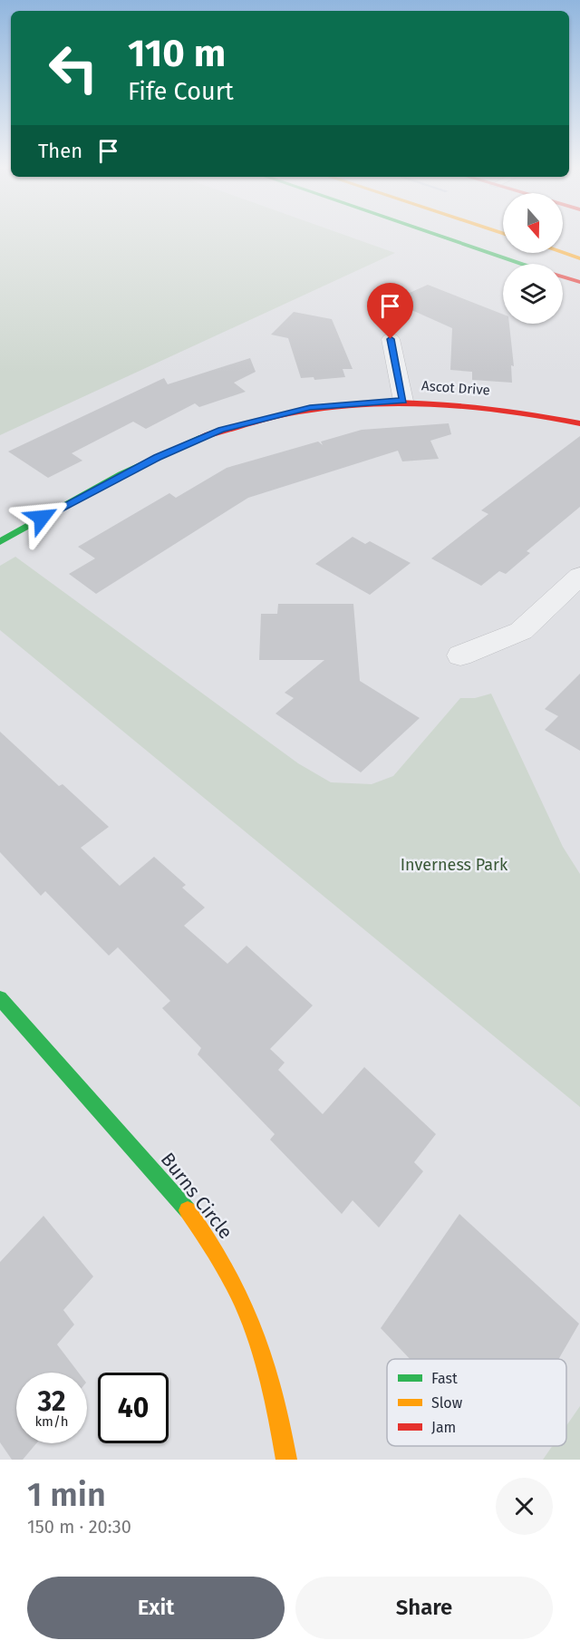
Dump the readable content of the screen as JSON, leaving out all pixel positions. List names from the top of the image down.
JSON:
{
  "streets": {
    "main road": ["Ascot Drive", "Burns Circle"]
  },
  "parks": ["Inverness Park"],
  "legend": ["Fast", "Slow", "Jam"],
  "north": "bottom",
  "page": {
    "turn": ["110 m", "Fife Court"],
    "then": "Then",
    "speed": "32 km/h",
    "limit": "40",
    "heading": ["1 min", "150 m · 20:30"],
    "buttons": ["Exit", "Share"]
  }
}
